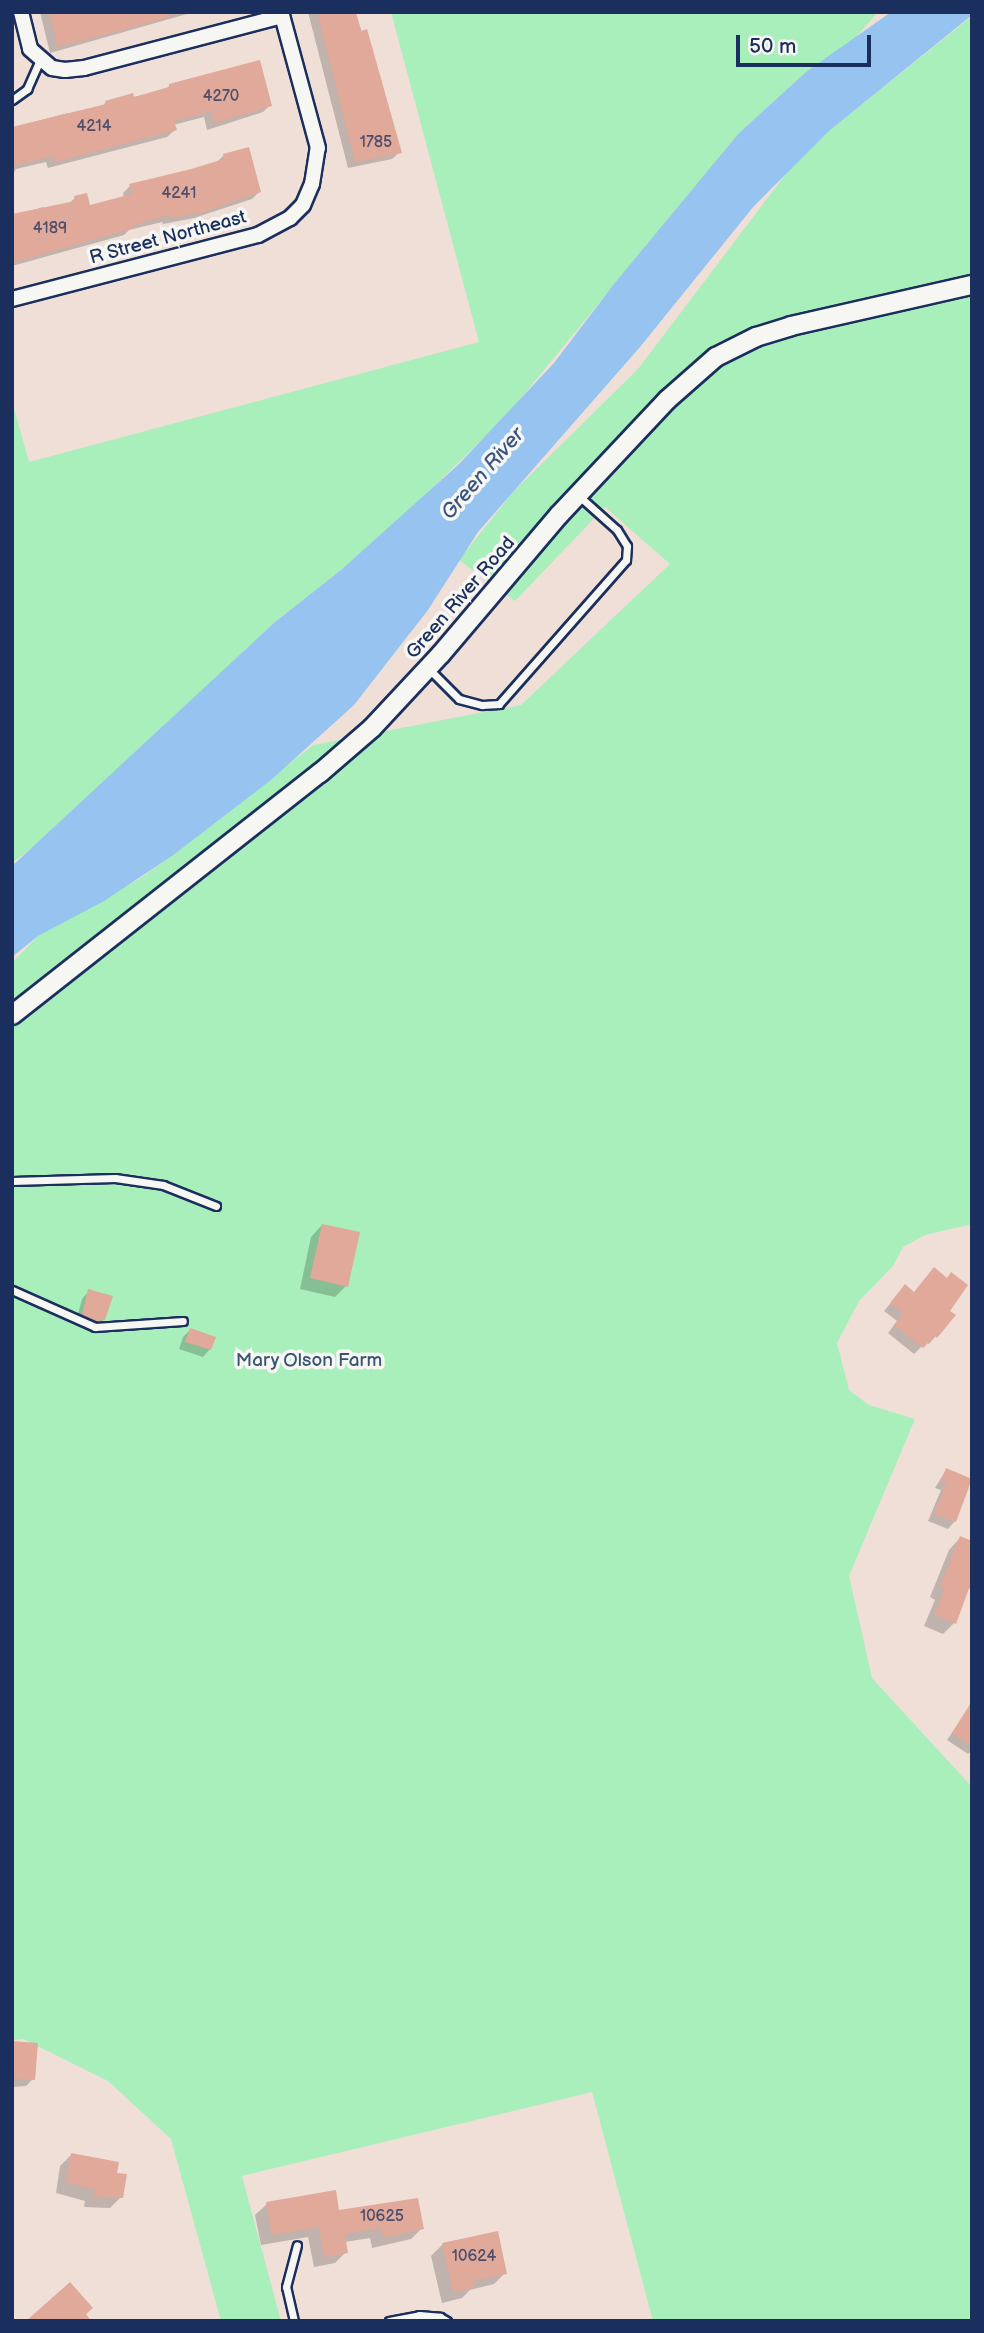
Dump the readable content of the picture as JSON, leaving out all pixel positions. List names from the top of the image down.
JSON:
{
  "streets": {
    "street": ["R Street Northeast", "Green River Road"]
  },
  "water": ["Green River"],
  "parks": ["Mary Olson Farm"],
  "house_numbers": [
    "4270",
    "4214",
    "1785",
    "4241",
    "4189",
    "10625",
    "10624"
  ],
  "scale_bar": "50 m"
}
